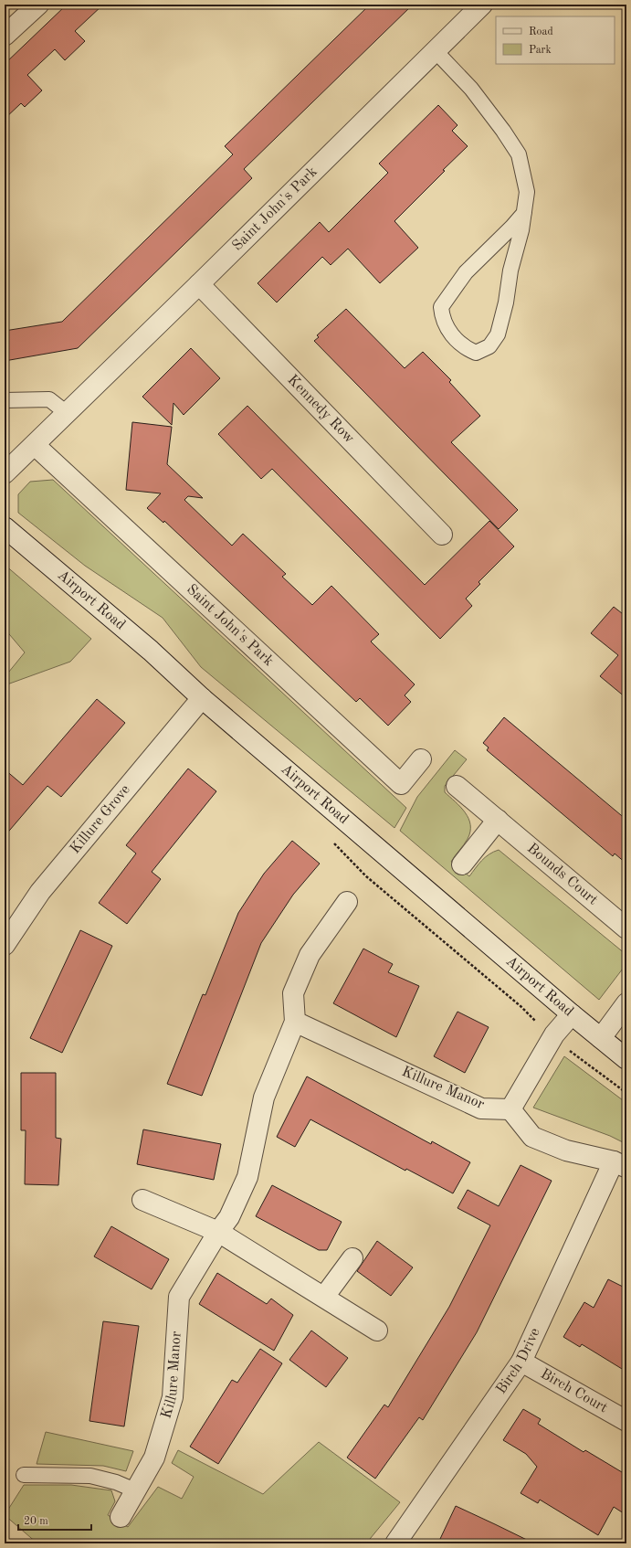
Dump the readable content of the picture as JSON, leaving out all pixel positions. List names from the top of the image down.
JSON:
{
  "streets": {
    "street": [
      "Saint John's Park",
      "Kennedy Row",
      "Airport Road",
      "Killure Grove",
      "Bounds Court",
      "Killure Manor",
      "Birch Drive",
      "Birch Court"
    ]
  },
  "crossings": [
    ["Saint John's Park", "Kennedy Row"],
    ["Airport Road", "Killure Grove"],
    ["Birch Drive", "Birch Court"]
  ],
  "legend": ["Road", "Park"],
  "scale_bar": "20 m"
}
